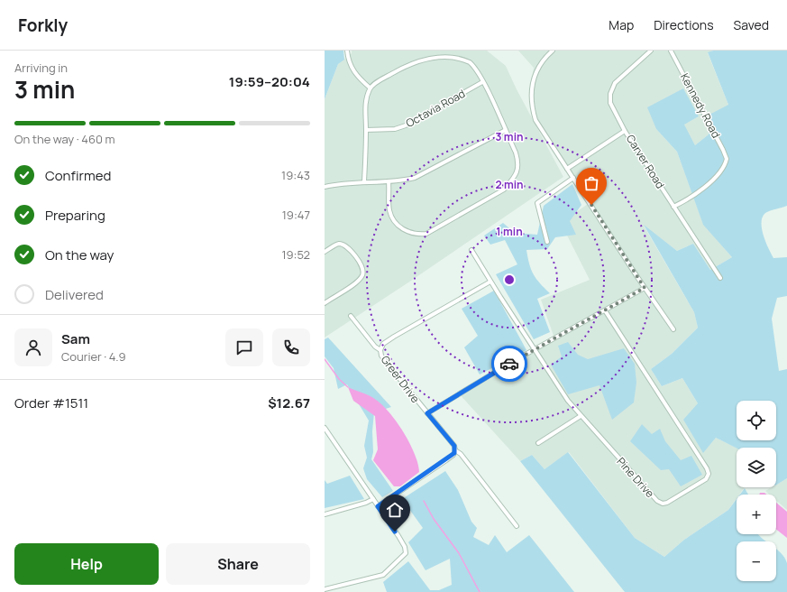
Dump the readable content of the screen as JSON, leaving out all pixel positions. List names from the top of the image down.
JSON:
{
  "streets": {
    "street": [
      "Kennedy Road",
      "Octavia Road",
      "Carver Road",
      "Greer Drive",
      "Pine Drive"
    ]
  },
  "crossings": [
    ["Kennedy Road", "Carver Road"]
  ],
  "page": {
    "header": "Forkly",
    "nav": ["Map", "Directions", "Saved"],
    "heading": ["3 min", "Arriving in", "19:59–20:04"],
    "panel": [
      "Sam",
      "Courier · 4.9",
      "Order #1511",
      "$12.67"
    ],
    "bar": "On the way · 460 m",
    "list": [
      ["Confirmed", "19:43"],
      ["Preparing", "19:47"],
      ["On the way", "19:52"],
      "Delivered"
    ],
    "map_buttons": ["+", "−"],
    "buttons": ["Help", "Share"]
  },
  "rings": ["3 min", "2 min", "1 min"]
}
